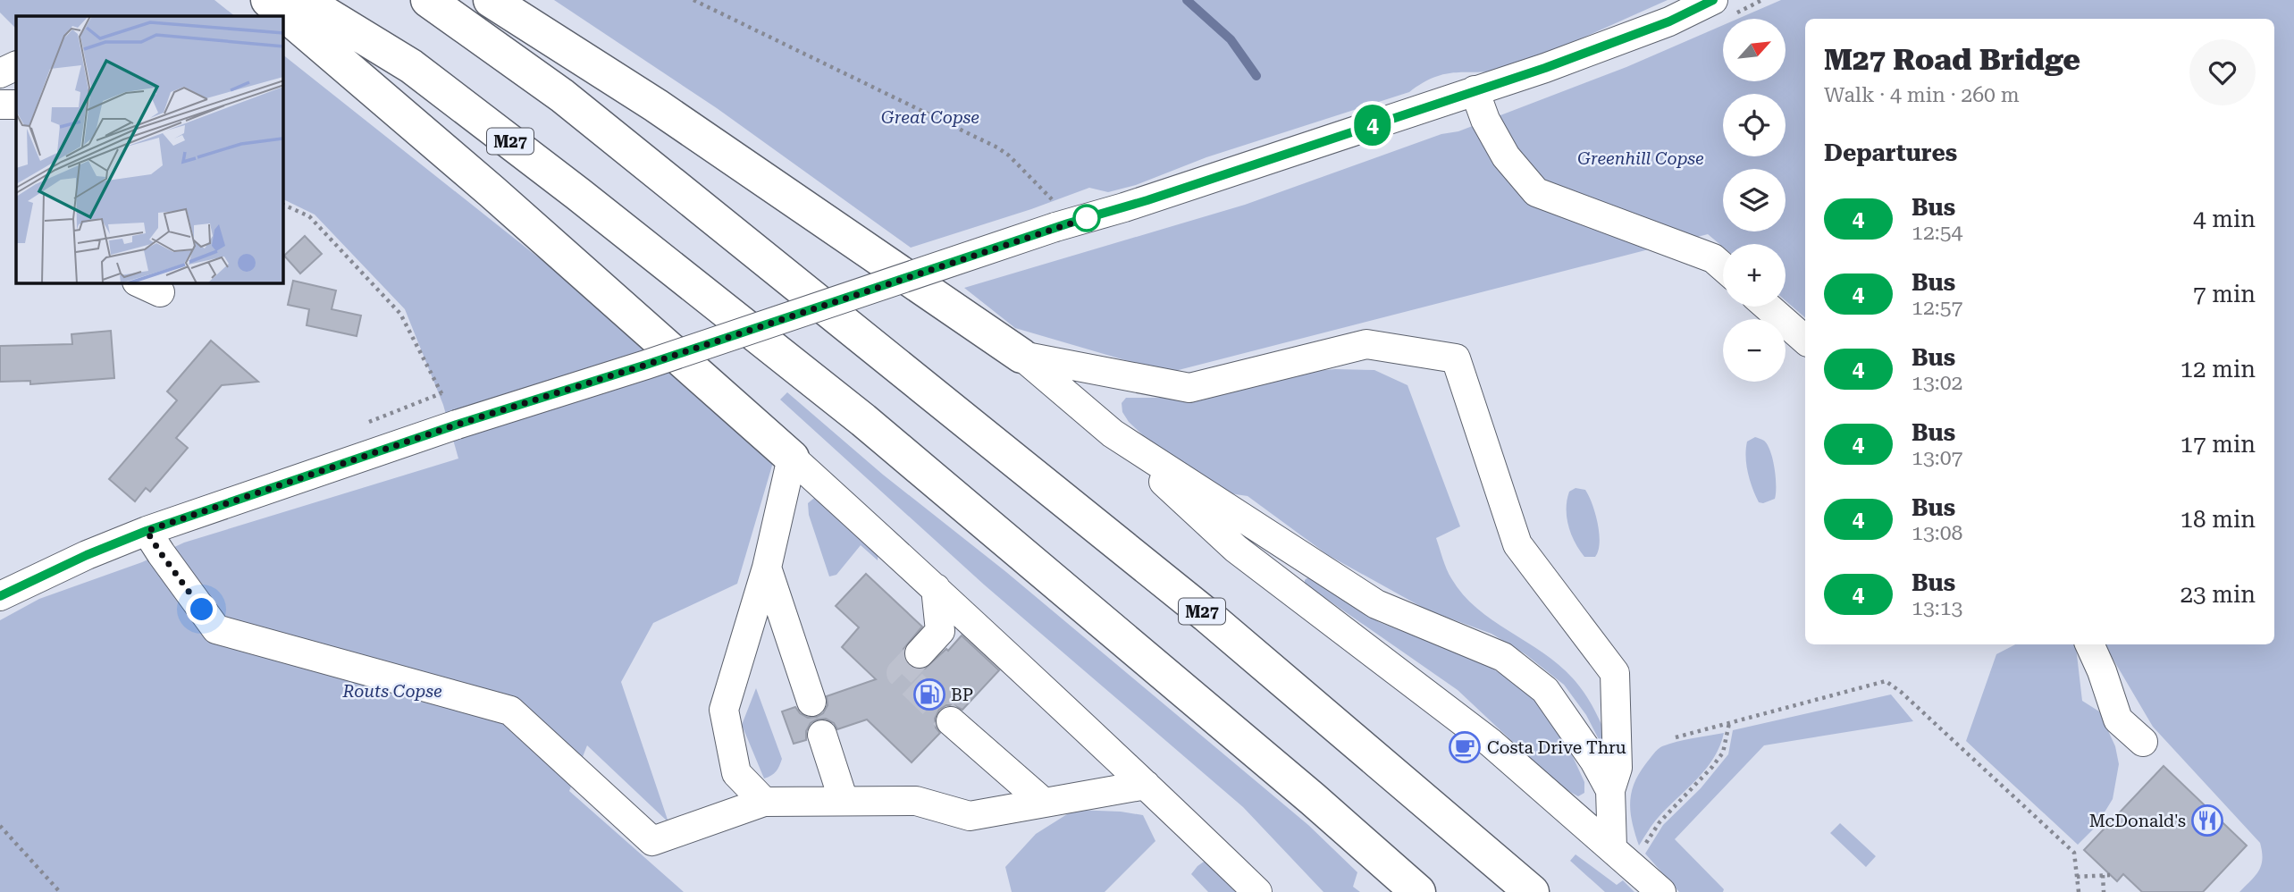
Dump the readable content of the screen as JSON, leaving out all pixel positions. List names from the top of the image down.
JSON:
{
  "streets": {
    "highway": ["M27"]
  },
  "parks": ["Great Copse", "Greenhill Copse", "Routs Copse"],
  "places": {
    "fuel station": ["BP"],
    "cafe": ["Costa Drive Thru"],
    "restaurant": ["McDonald's"]
  },
  "lines": ["bus line 4"],
  "north": "top right",
  "page": {
    "on_map": "4",
    "map_buttons": ["+", "−"],
    "heading": [
      ["M27 Road Bridge", "Walk · 4 min · 260 m"],
      "Departures"
    ],
    "list": [
      {
        "mark": "4",
        "name": "Bus",
        "note": "12:54",
        "value": "4 min"
      },
      {
        "mark": "4",
        "name": "Bus",
        "note": "12:57",
        "value": "7 min"
      },
      {
        "mark": "4",
        "name": "Bus",
        "note": "13:02",
        "value": "12 min"
      },
      {
        "mark": "4",
        "name": "Bus",
        "note": "13:07",
        "value": "17 min"
      },
      {
        "mark": "4",
        "name": "Bus",
        "note": "13:08",
        "value": "18 min"
      },
      {
        "mark": "4",
        "name": "Bus",
        "note": "13:13",
        "value": "23 min"
      }
    ]
  }
}
